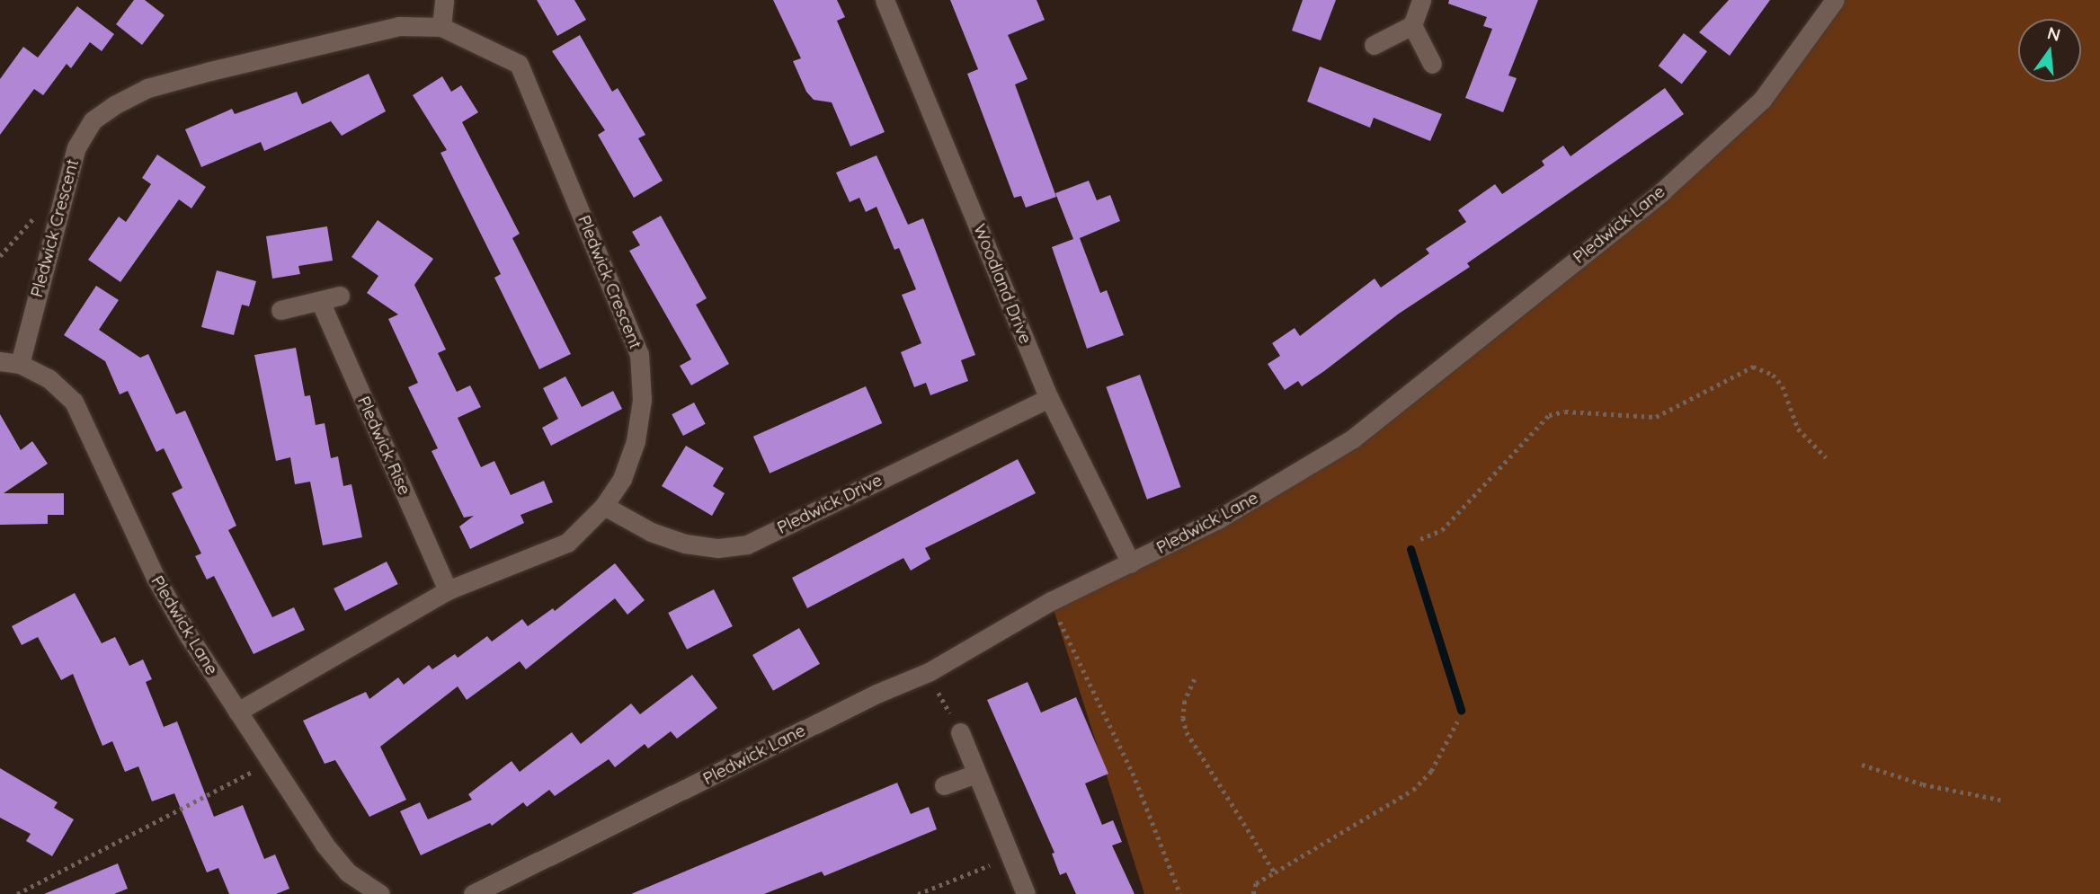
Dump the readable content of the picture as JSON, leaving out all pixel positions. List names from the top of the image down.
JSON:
{
  "streets": {
    "street": [
      "Pledwick Lane",
      "Pledwick Crescent",
      "Woodland Drive",
      "Pledwick Rise",
      "Pledwick Drive"
    ]
  },
  "crossings": [
    ["Pledwick Lane", "Pledwick Crescent"],
    ["Pledwick Lane", "Woodland Drive"],
    ["Pledwick Crescent", "Pledwick Rise"],
    ["Pledwick Crescent", "Pledwick Drive"],
    ["Woodland Drive", "Pledwick Drive"]
  ],
  "north": "top"
}
